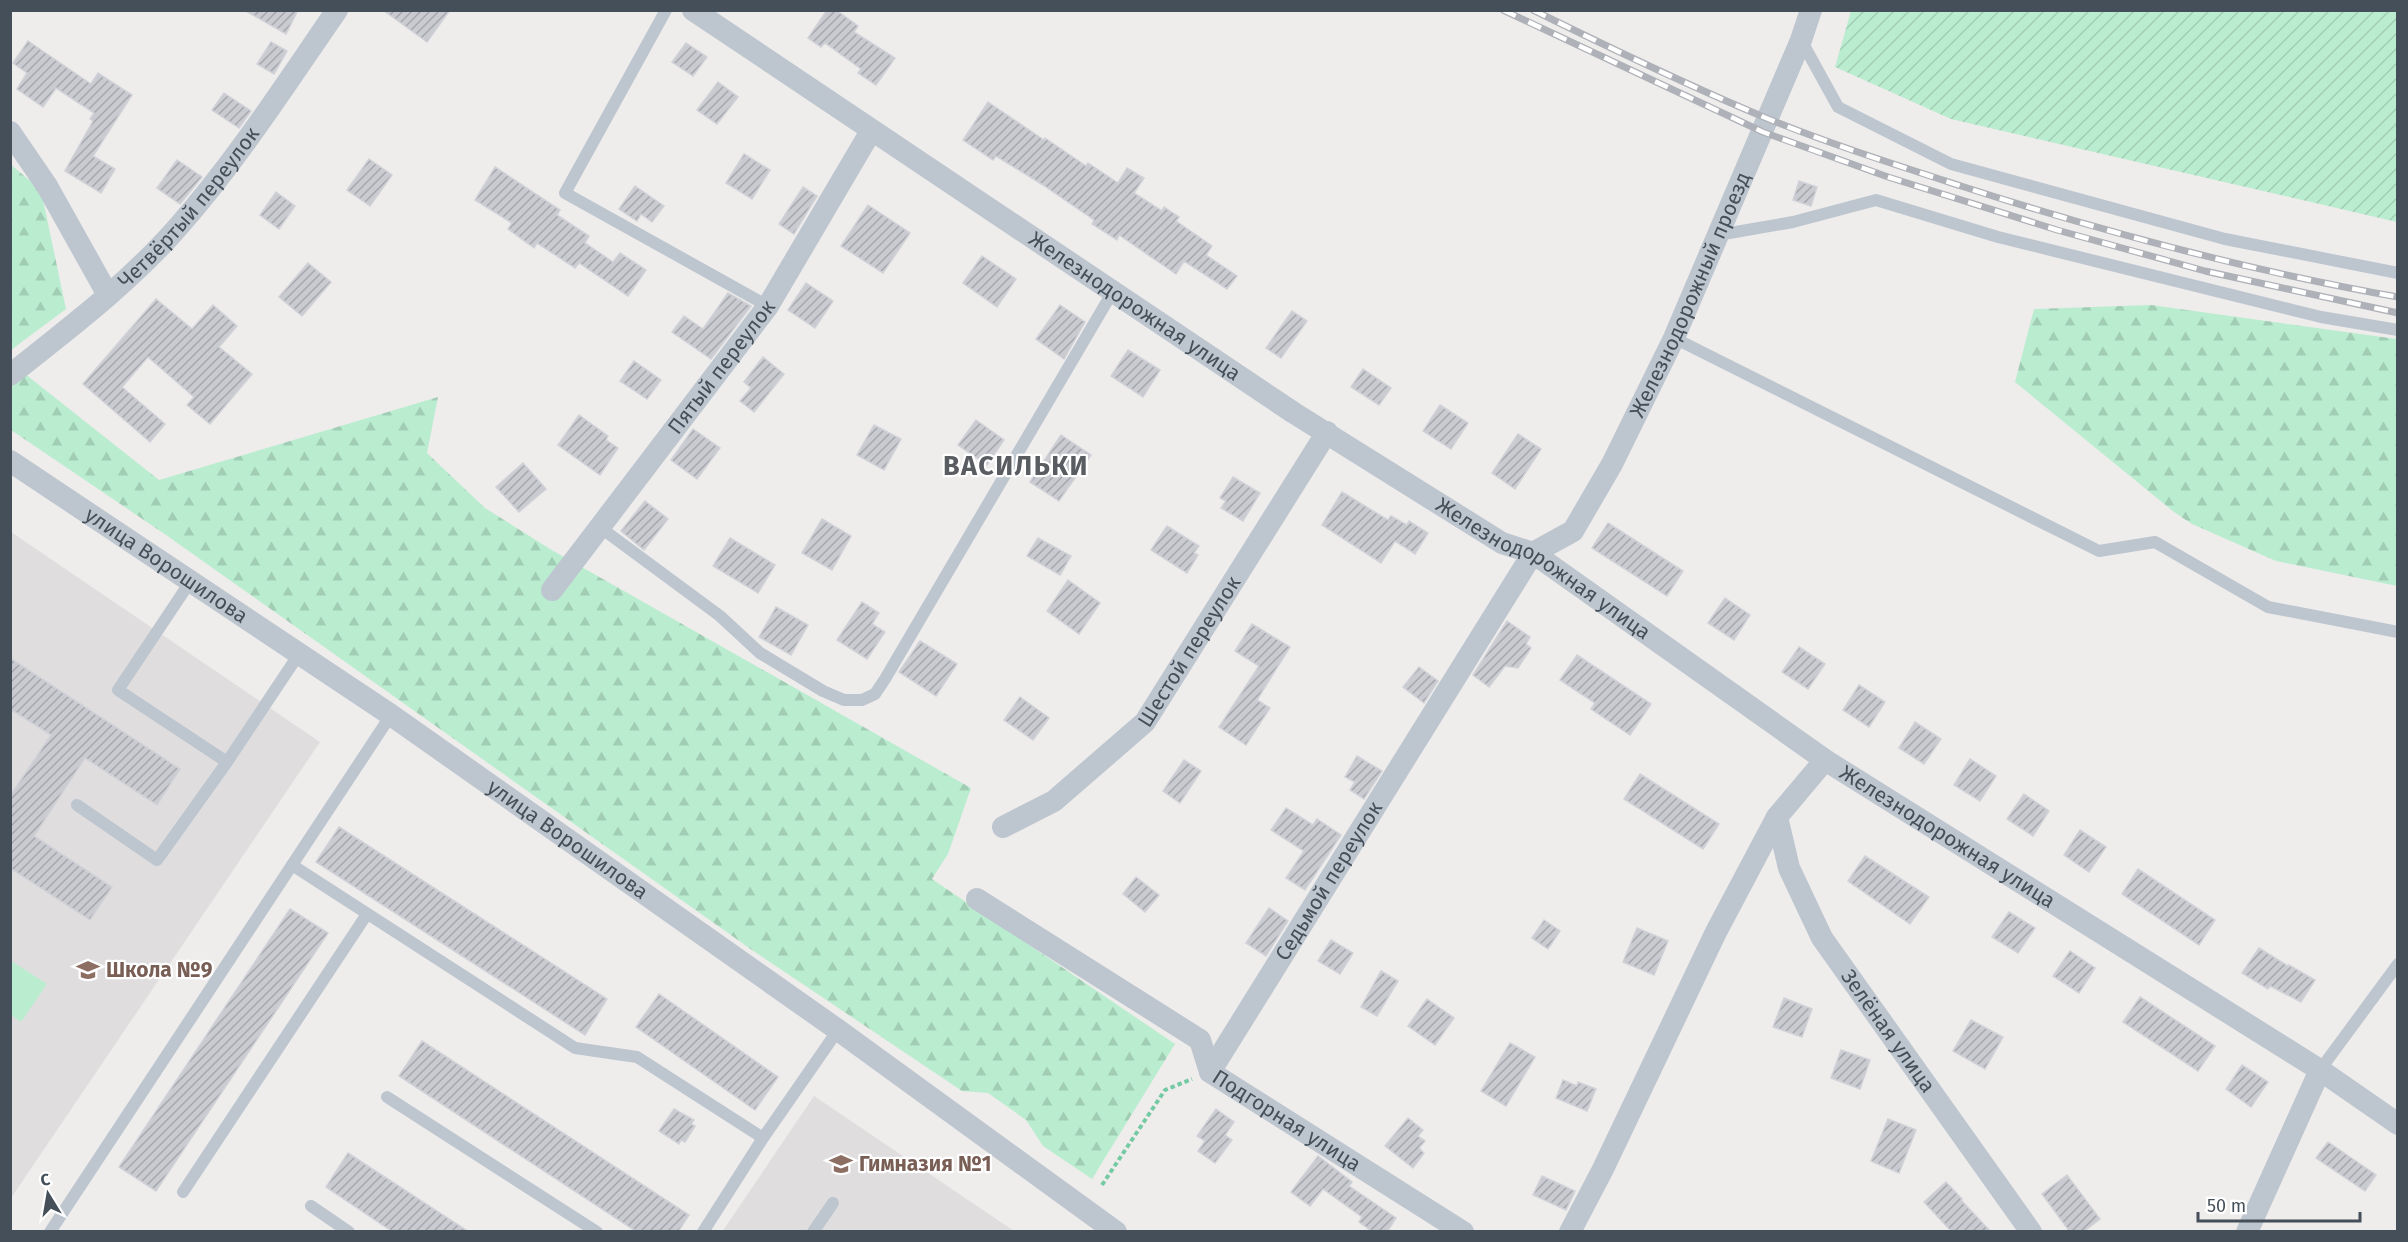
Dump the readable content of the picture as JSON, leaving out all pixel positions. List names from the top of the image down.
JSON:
{
  "streets": {
    "street": [
      "Четвёртый переулок",
      "Железнодорожный проезд",
      "Железнодорожная улица",
      "Пятый переулок",
      "улица Ворошилова",
      "Шестой переулок",
      "Седьмой переулок",
      "Зелёная улица",
      "Подгорная улица"
    ]
  },
  "crossings": [
    ["Железнодорожный проезд", "Железнодорожная улица"],
    ["Железнодорожный проезд", "Седьмой переулок"],
    ["Железнодорожная улица", "Пятый переулок"],
    ["Железнодорожная улица", "Шестой переулок"],
    ["Железнодорожная улица", "Седьмой переулок"],
    ["Седьмой переулок", "Подгорная улица"]
  ],
  "districts": ["ВАСИЛЬКИ"],
  "places": {
    "school or university": ["Школа №9", "Гимназия №1"]
  },
  "scale_bar": "50 m",
  "north": "top"
}
